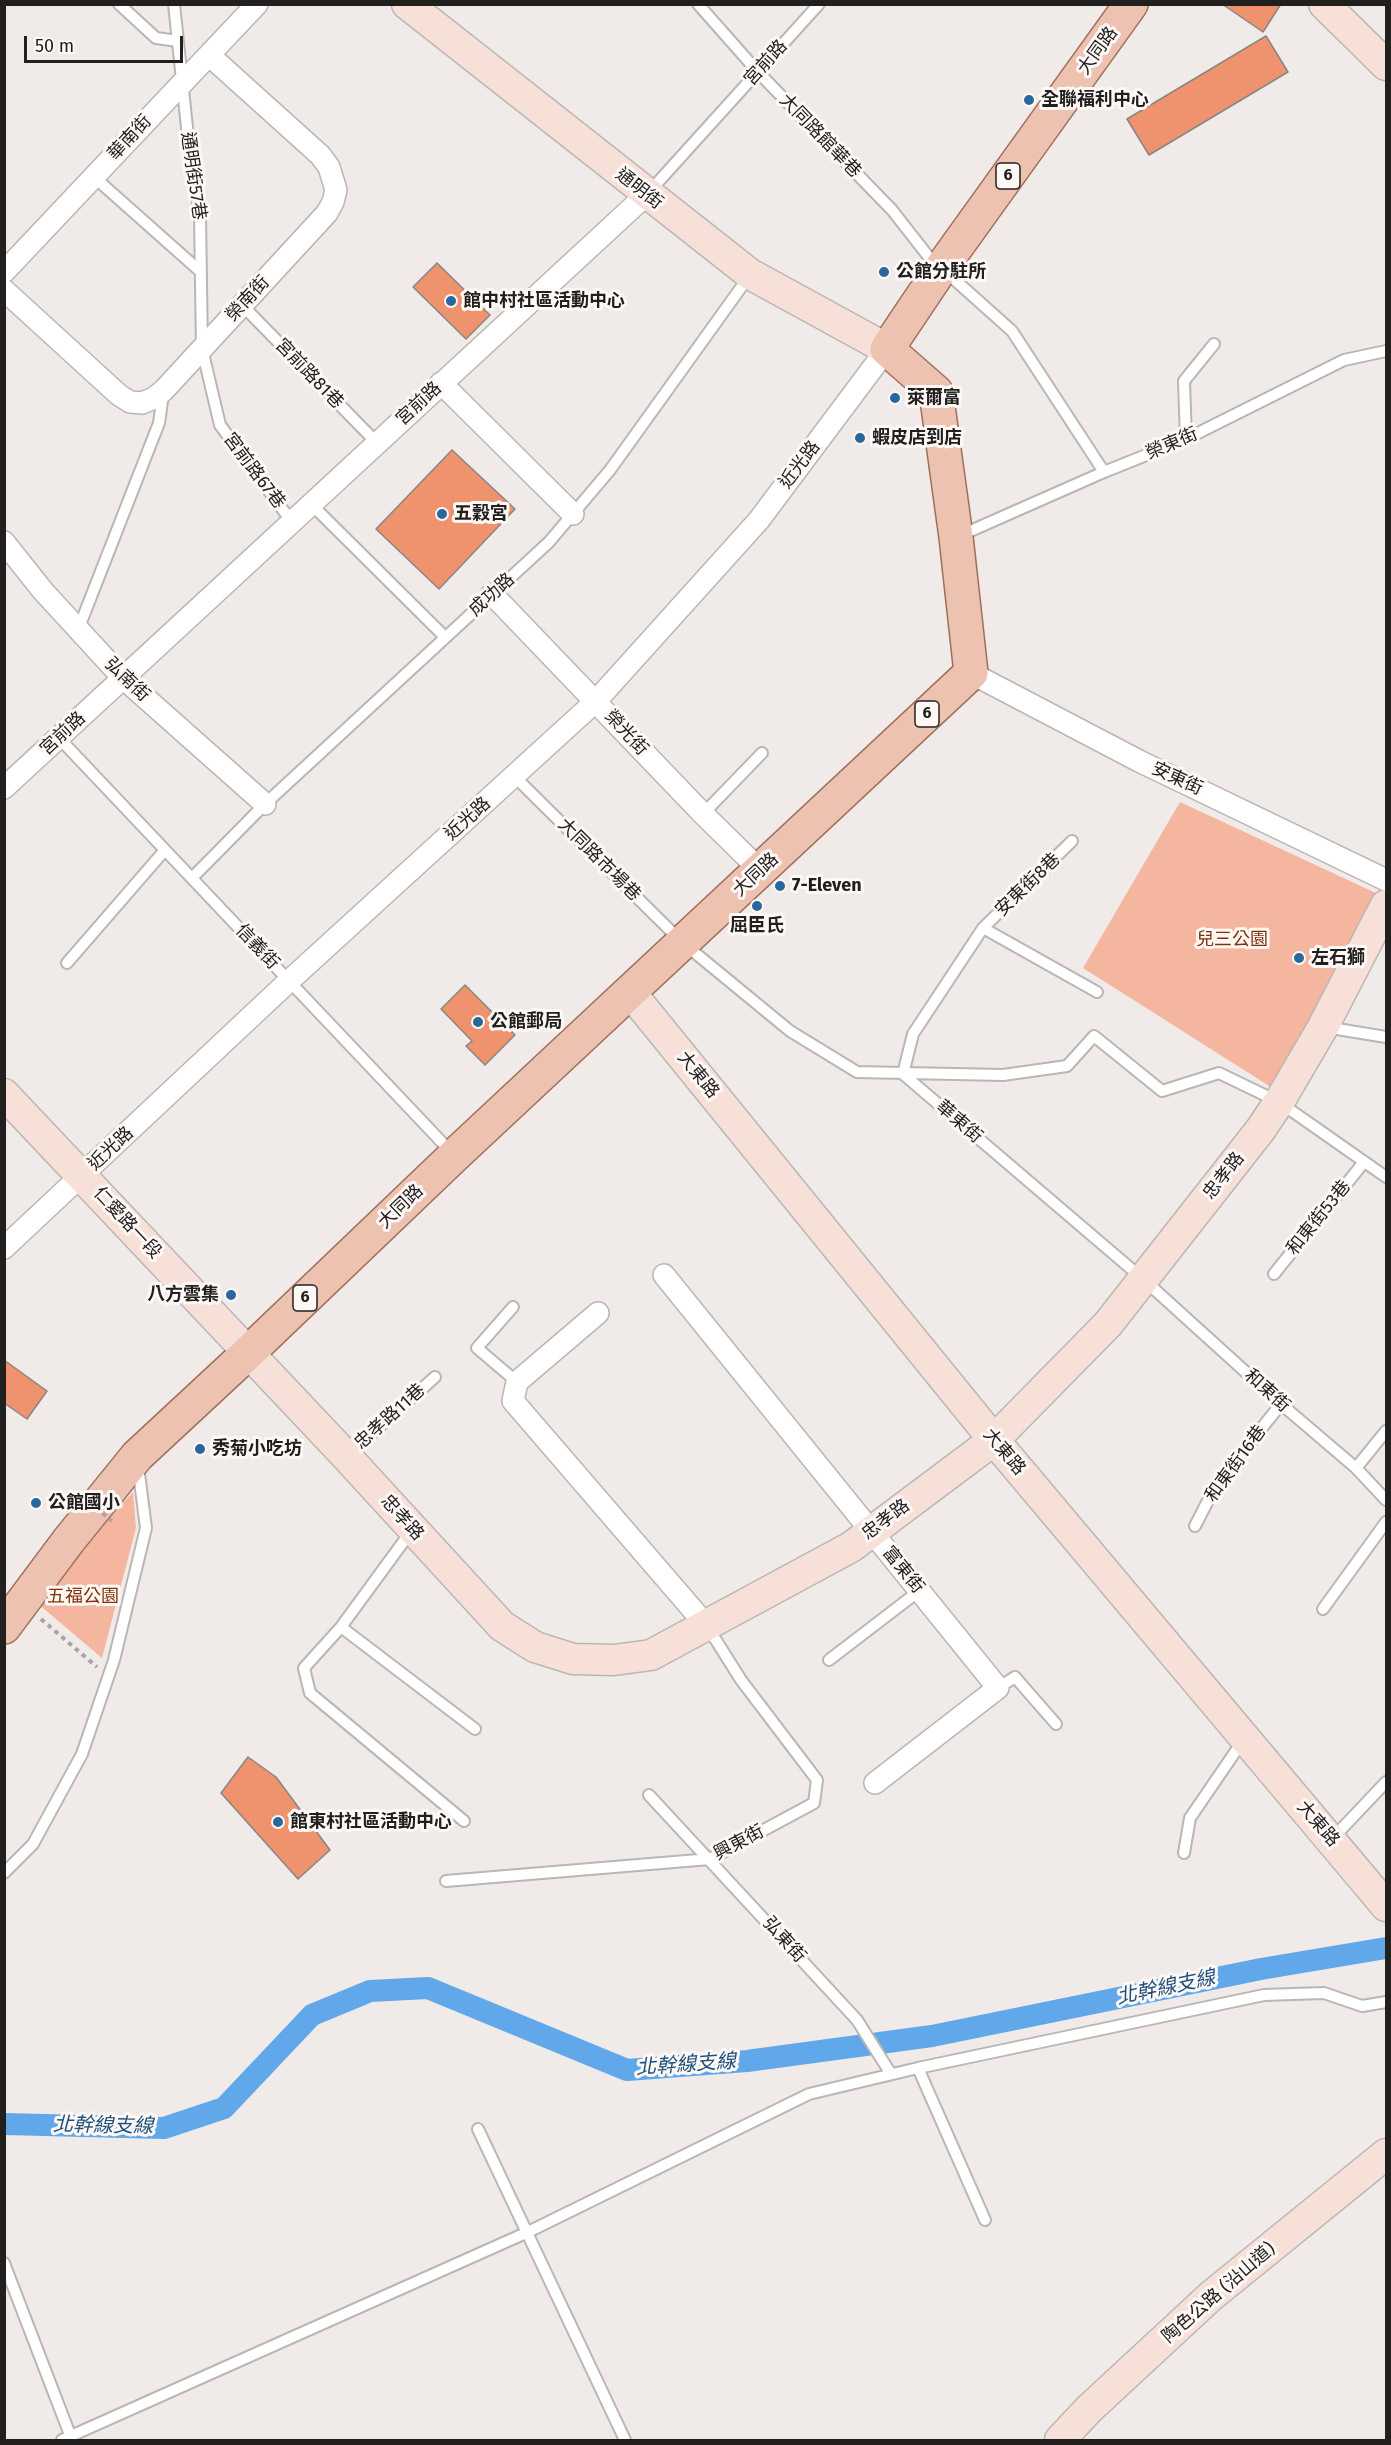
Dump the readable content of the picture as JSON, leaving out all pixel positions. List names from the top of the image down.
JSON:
{
  "streets": {
    "main road": ["大同路", "6"],
    "street": [
      "宮前路",
      "華南街",
      "通明街",
      "榮南街",
      "近光路",
      "弘南街",
      "榮光街",
      "安東街",
      "大東路",
      "忠孝路",
      "仁愛路一段",
      "富東街",
      "陶色公路 (沿山道)"
    ],
    "lane": [
      "大同路館華巷",
      "通明街57巷",
      "宮前路81巷",
      "榮東街",
      "宮前路67巷",
      "成功路",
      "大同路市場巷",
      "安東街8巷",
      "信義街",
      "華東街",
      "和東街53巷",
      "和東街",
      "忠孝路11巷",
      "和東街16巷",
      "興東街",
      "弘東街"
    ]
  },
  "crossings": [
    ["大同路", "大同路館華巷"],
    ["大同路", "通明街"],
    ["大同路", "近光路"],
    ["大同路", "榮光街"],
    ["大同路", "安東街"],
    ["大同路", "大同路市場巷"],
    ["大同路", "信義街"],
    ["大同路", "大東路"],
    ["大同路", "忠孝路"],
    ["大同路", "仁愛路一段"],
    ["宮前路", "大同路館華巷"],
    ["宮前路", "通明街"],
    ["宮前路", "宮前路81巷"],
    ["宮前路", "宮前路67巷"],
    ["宮前路", "弘南街"],
    ["宮前路", "信義街"],
    ["大同路館華巷", "榮東街"],
    ["華南街", "通明街57巷"],
    ["華南街", "榮南街"],
    ["通明街57巷", "榮南街"],
    ["通明街57巷", "宮前路67巷"],
    ["通明街", "近光路"],
    ["通明街", "成功路"],
    ["榮南街", "宮前路81巷"],
    ["榮南街", "宮前路67巷"],
    ["近光路", "榮光街"],
    ["近光路", "大同路市場巷"],
    ["近光路", "信義街"],
    ["近光路", "仁愛路一段"],
    ["成功路", "弘南街"],
    ["成功路", "榮光街"],
    ["成功路", "信義街"],
    ["大同路市場巷", "華東街"],
    ["大同路市場巷", "忠孝路"],
    ["大東路", "忠孝路"],
    ["華東街", "忠孝路"],
    ["華東街", "和東街"],
    ["忠孝路", "仁愛路一段"],
    ["忠孝路", "和東街"],
    ["忠孝路", "忠孝路11巷"],
    ["忠孝路", "富東街"],
    ["忠孝路", "興東街"],
    ["和東街", "和東街16巷"],
    ["興東街", "弘東街"]
  ],
  "water": ["北幹線支線"],
  "parks": ["兒三公園", "五福公園"],
  "places": [
    "全聯福利中心",
    "公館分駐所",
    "館中村社區活動中心",
    "萊爾富",
    "蝦皮店到店",
    "五穀宮",
    "7-Eleven",
    "屈臣氏",
    "左石獅",
    "公館郵局",
    "八方雲集",
    "秀菊小吃坊",
    "公館國小",
    "館東村社區活動中心"
  ],
  "scale_bar": "50 m"
}
